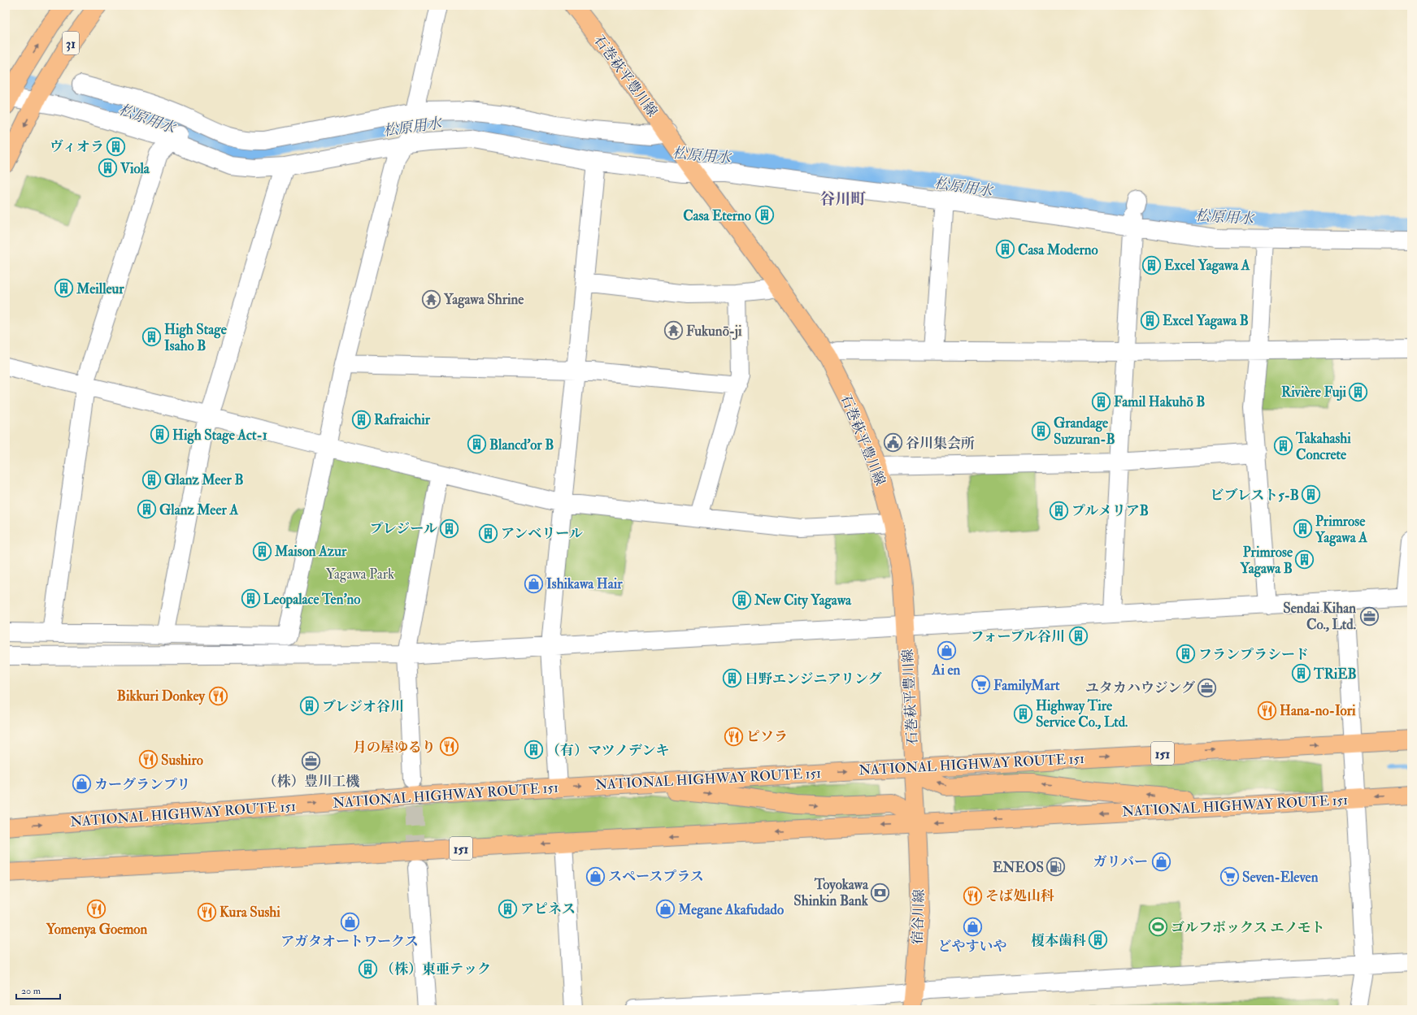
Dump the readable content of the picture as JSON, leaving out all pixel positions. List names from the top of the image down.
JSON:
{
  "streets": {
    "main road": [
      "31",
      "石巻萩平豊川線",
      "151",
      "NATIONAL HIGHWAY ROUTE 151",
      "宿谷川線"
    ]
  },
  "crossings": [
    ["石巻萩平豊川線", "NATIONAL HIGHWAY ROUTE 151"],
    ["石巻萩平豊川線", "宿谷川線"],
    ["NATIONAL HIGHWAY ROUTE 151", "宿谷川線"]
  ],
  "districts": ["谷川町"],
  "water": ["松原用水"],
  "parks": ["Yagawa Park"],
  "places": {
    "building": [
      "ヴィオラ",
      "Viola",
      "Casa Eterno",
      "Casa Moderno",
      "Excel Yagawa A",
      "Meilleur",
      "Excel Yagawa B",
      "High Stage Isaho B",
      "Rivière Fuji",
      "Famil Hakuhō B",
      "Rafraichir",
      "Grandage Suzuran-B",
      "High Stage Act-1",
      "Blancd'or B",
      "Takahashi Concrete",
      "Glanz Meer B",
      "ビブレスト5-B",
      "Glanz Meer A",
      "プルメリアB",
      "プレジール",
      "Primrose Yagawa A",
      "アンベリール",
      "Maison Azur",
      "Primrose Yagawa B",
      "Leopalace Ten’no",
      "New City Yagawa",
      "フォーブル谷川",
      "フランプラシード",
      "TRiEB",
      "日野エンジニアリング",
      "ブレジオ谷川",
      "Highway Tire Service Co., Ltd.",
      "（有）マツノデンキ",
      "アピネス",
      "榎本歯科",
      "（株）東亜テック"
    ],
    "temple": ["Yagawa Shrine", "Fukunō-ji"],
    "public building": ["谷川集会所"],
    "shop": [
      "Ishikawa Hair",
      "Ai en",
      "カーグランプリ",
      "ガリバー",
      "スペースプラス",
      "Megane Akafudado",
      "アガタオートワークス",
      "どやすいや"
    ],
    "office": ["Sendai Kihan Co., Ltd.", "ユタカハウジング", "（株）豊川工機"],
    "supermarket": ["FamilyMart", "Seven-Eleven"],
    "restaurant": [
      "Bikkuri Donkey",
      "Hana-no-Iori",
      "ピソラ",
      "月の屋ゆるり",
      "Sushiro",
      "そば処山科",
      "Yomenya Goemon",
      "Kura Sushi"
    ],
    "fuel station": ["ENEOS"],
    "bank": ["Toyokawa Shinkin Bank"],
    "sports": ["ゴルフボックス エノモト"]
  },
  "scale_bar": "20 m"
}
